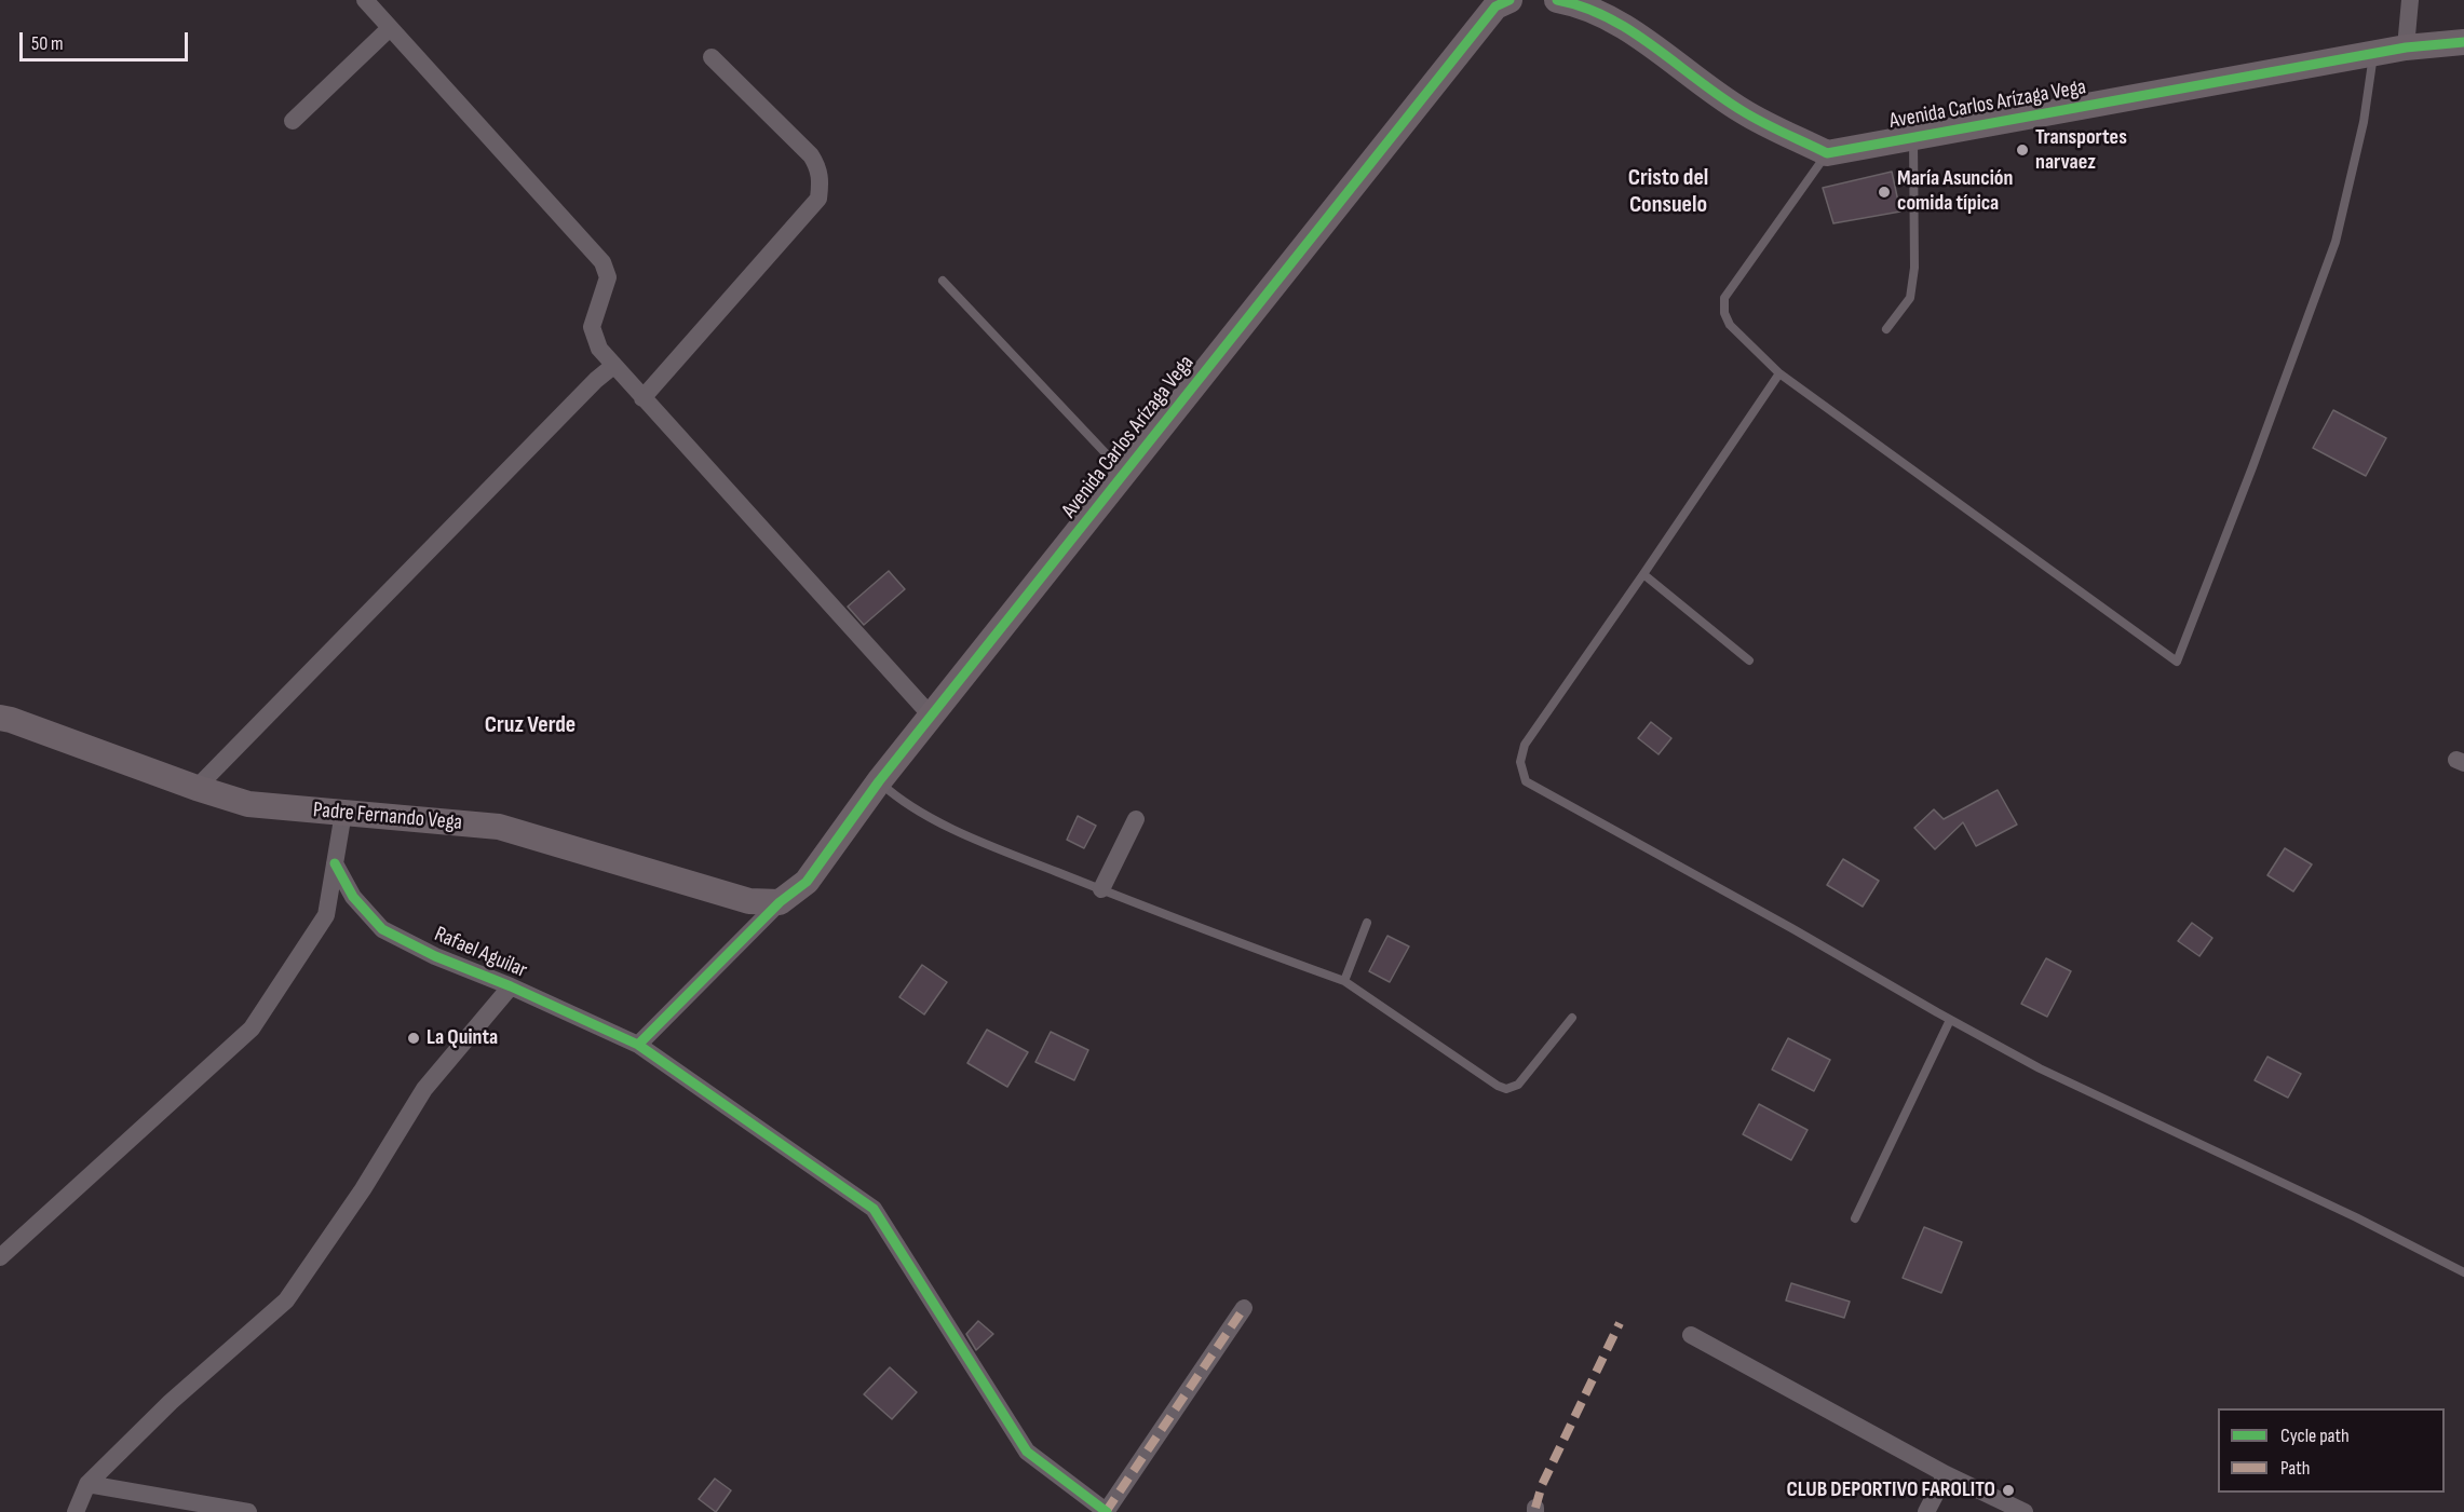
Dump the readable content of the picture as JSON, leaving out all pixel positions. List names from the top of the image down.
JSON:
{
  "streets": {
    "street": ["Avenida Carlos Arízaga Vega", "Padre Fernando Vega", "Rafael Aguilar"]
  },
  "crossings": [
    ["Avenida Carlos Arízaga Vega", "Padre Fernando Vega"]
  ],
  "districts": ["Cristo del Consuelo", "Cruz Verde"],
  "places": [
    "Transportes narvaez",
    "María Asunción comida típica",
    "La Quinta",
    "CLUB DEPORTIVO FAROLITO"
  ],
  "legend": ["Cycle path", "Path"],
  "scale_bar": "50 m"
}
